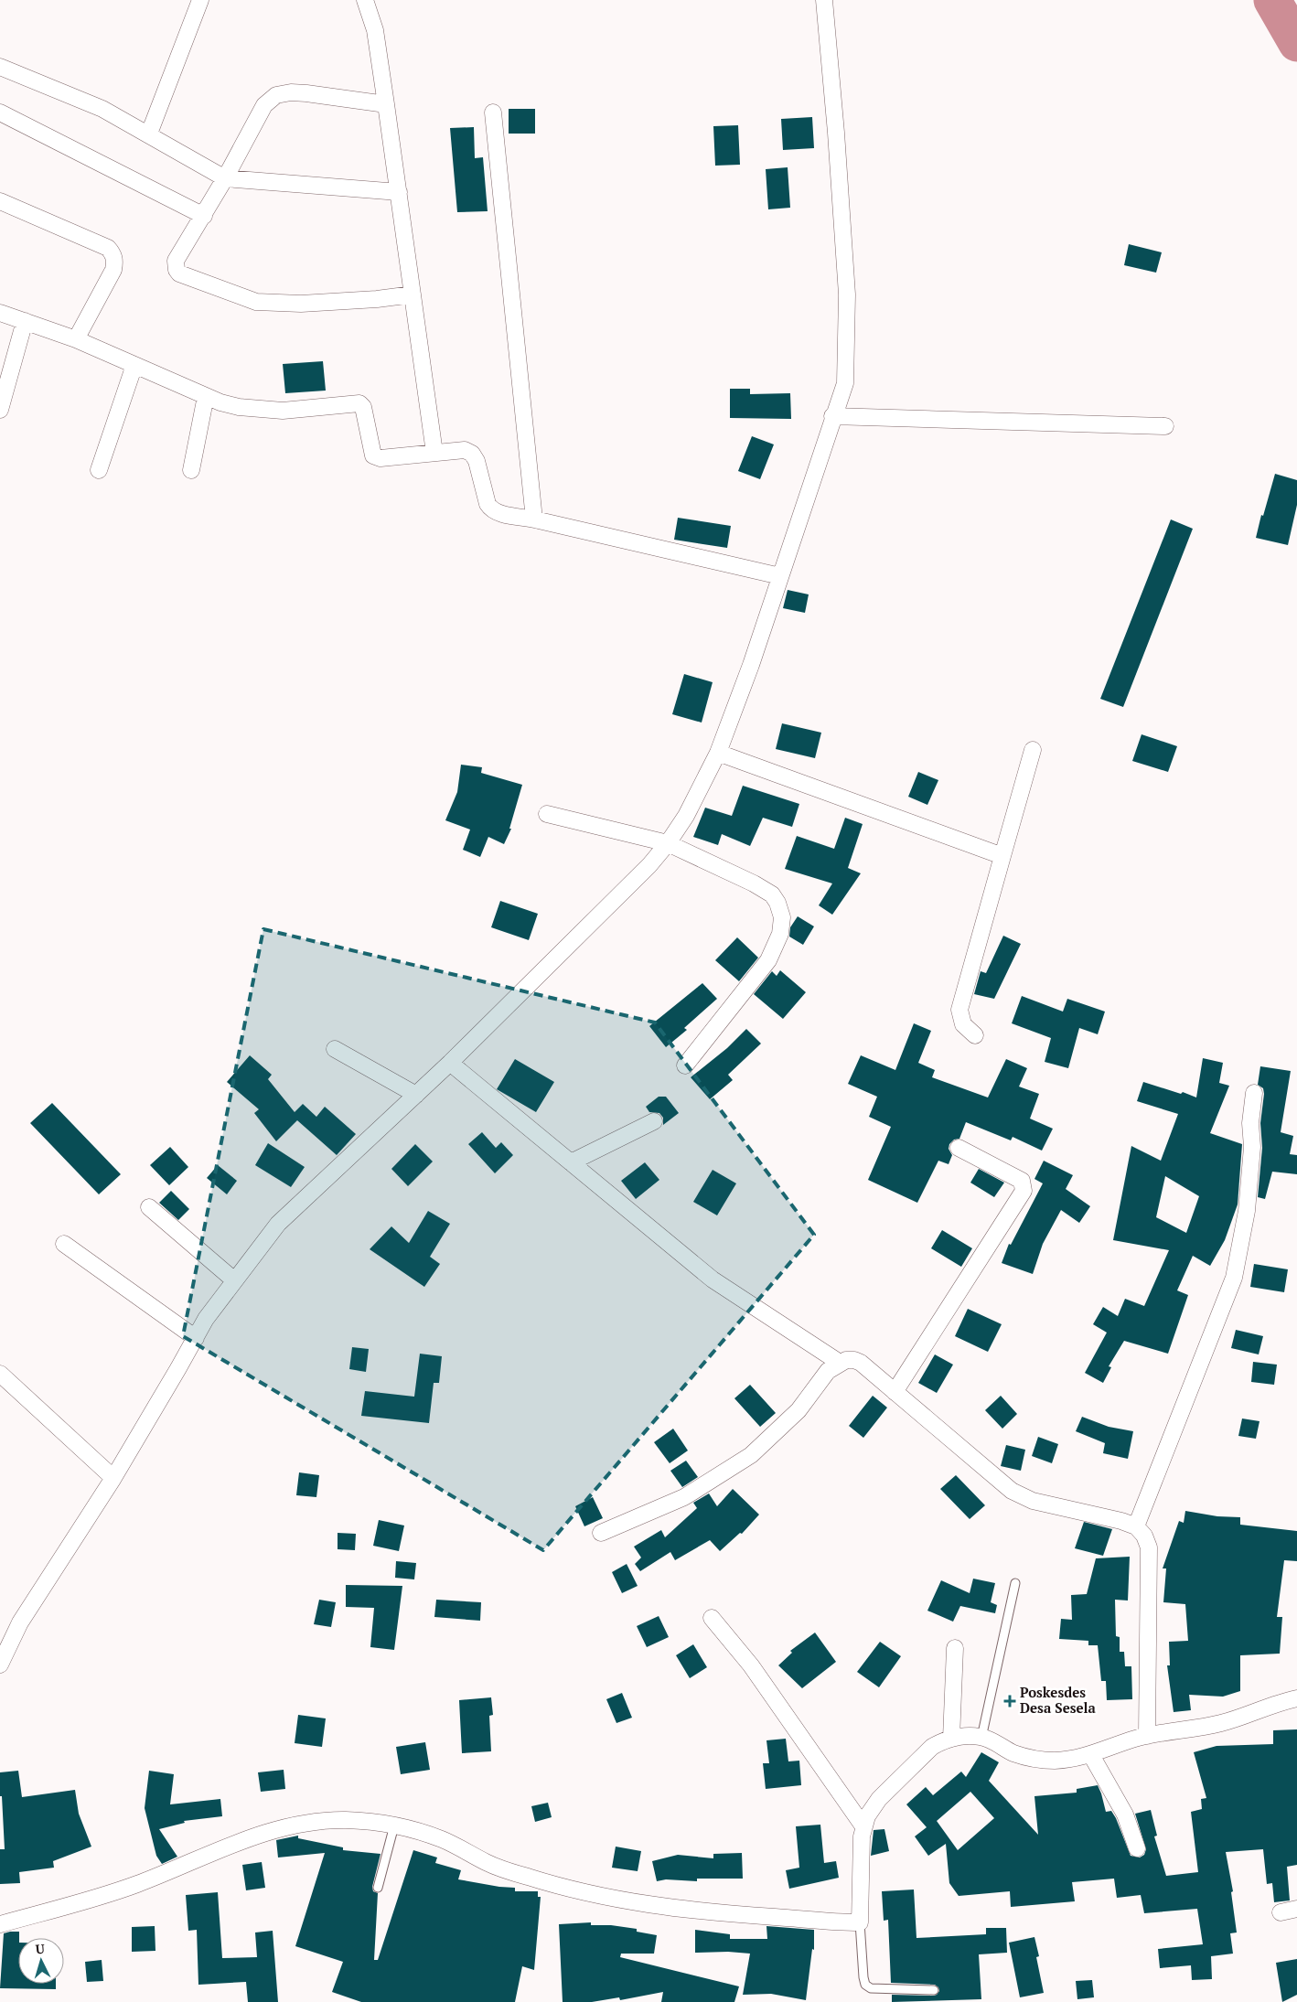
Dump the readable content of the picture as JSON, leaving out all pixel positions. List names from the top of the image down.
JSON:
{
  "places": {
    "health": ["Poskesdes Desa Sesela"]
  },
  "north": "top"
}
